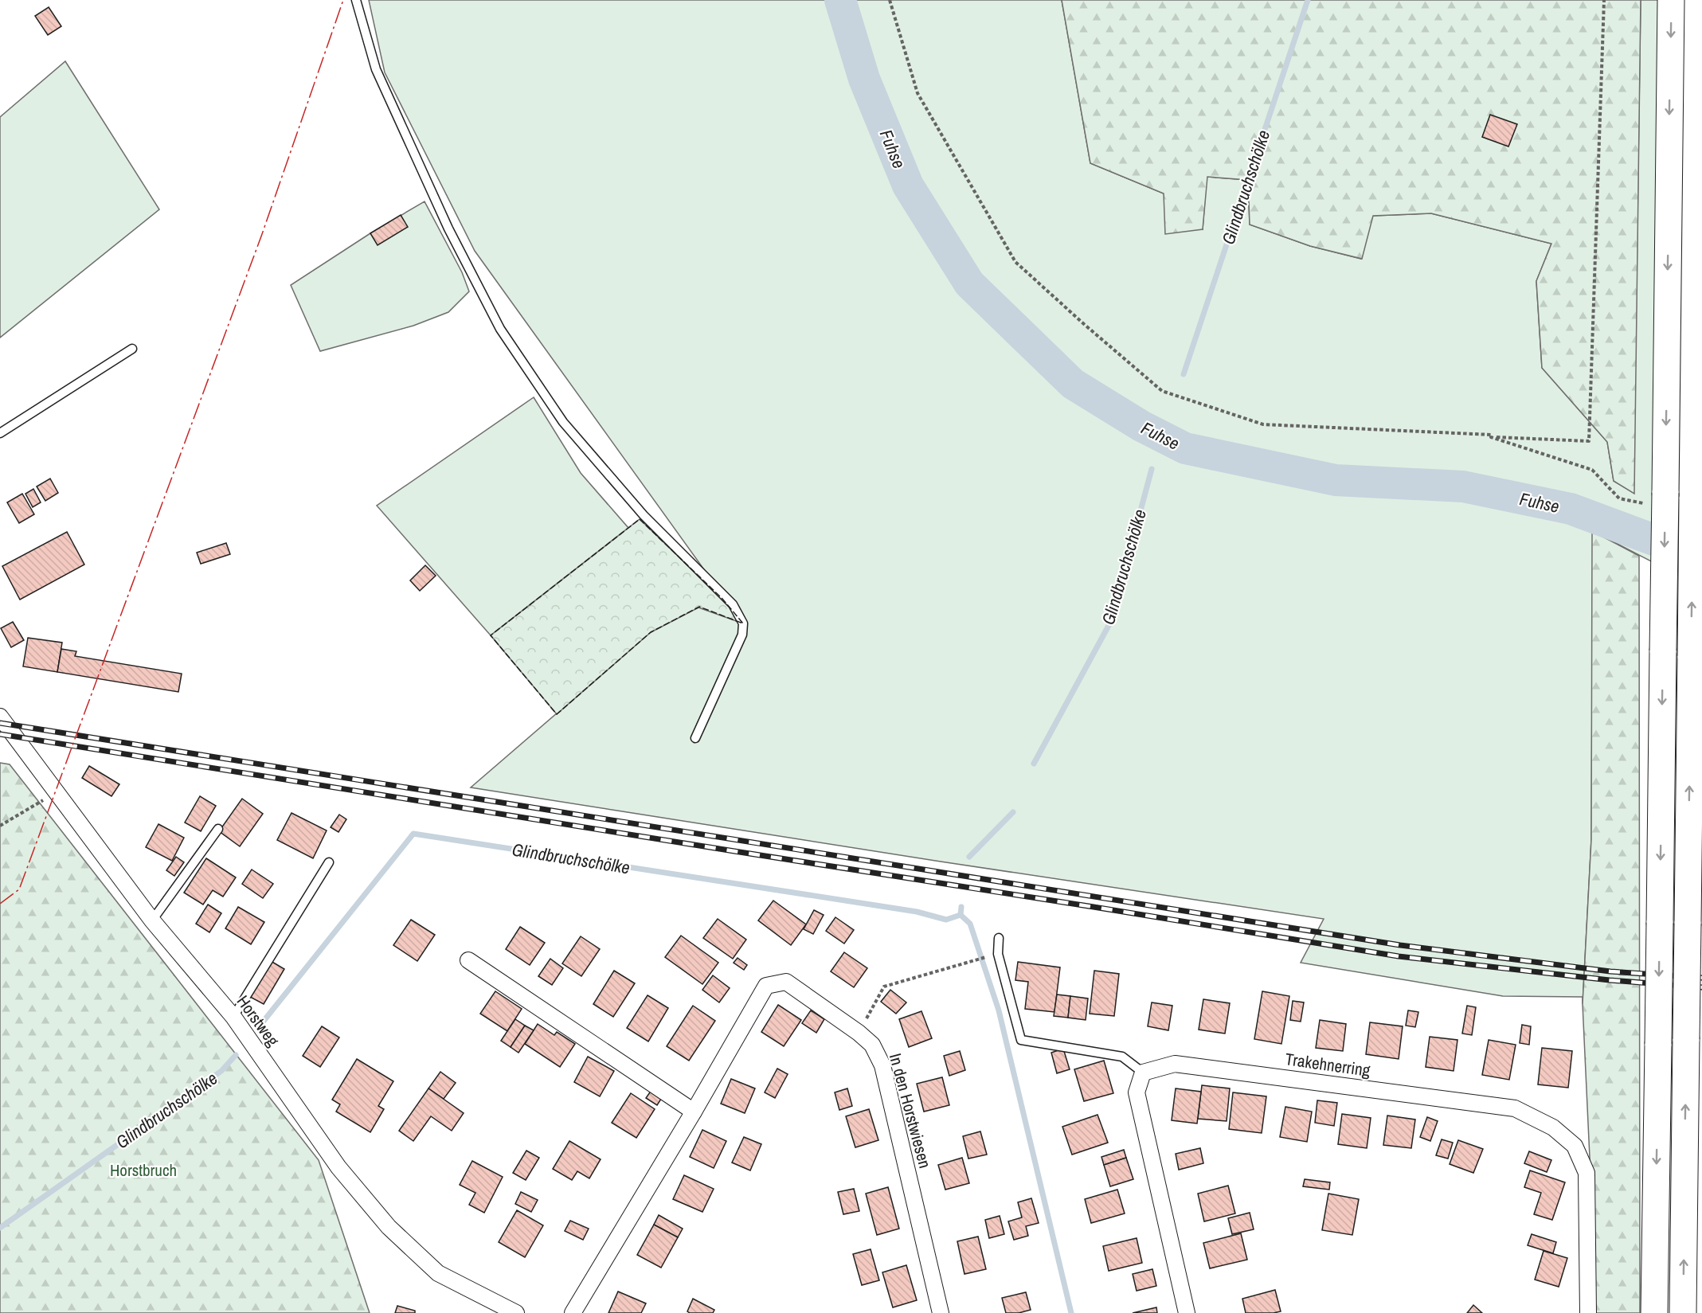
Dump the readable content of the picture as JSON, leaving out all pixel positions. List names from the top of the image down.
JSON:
{
  "streets": {
    "street": ["Horstweg", "Trakehnerring", "In den Horstwiesen"]
  },
  "water": ["Fuhse", "Glindbruchschölke"],
  "parks": ["Horstbruch"]
}
